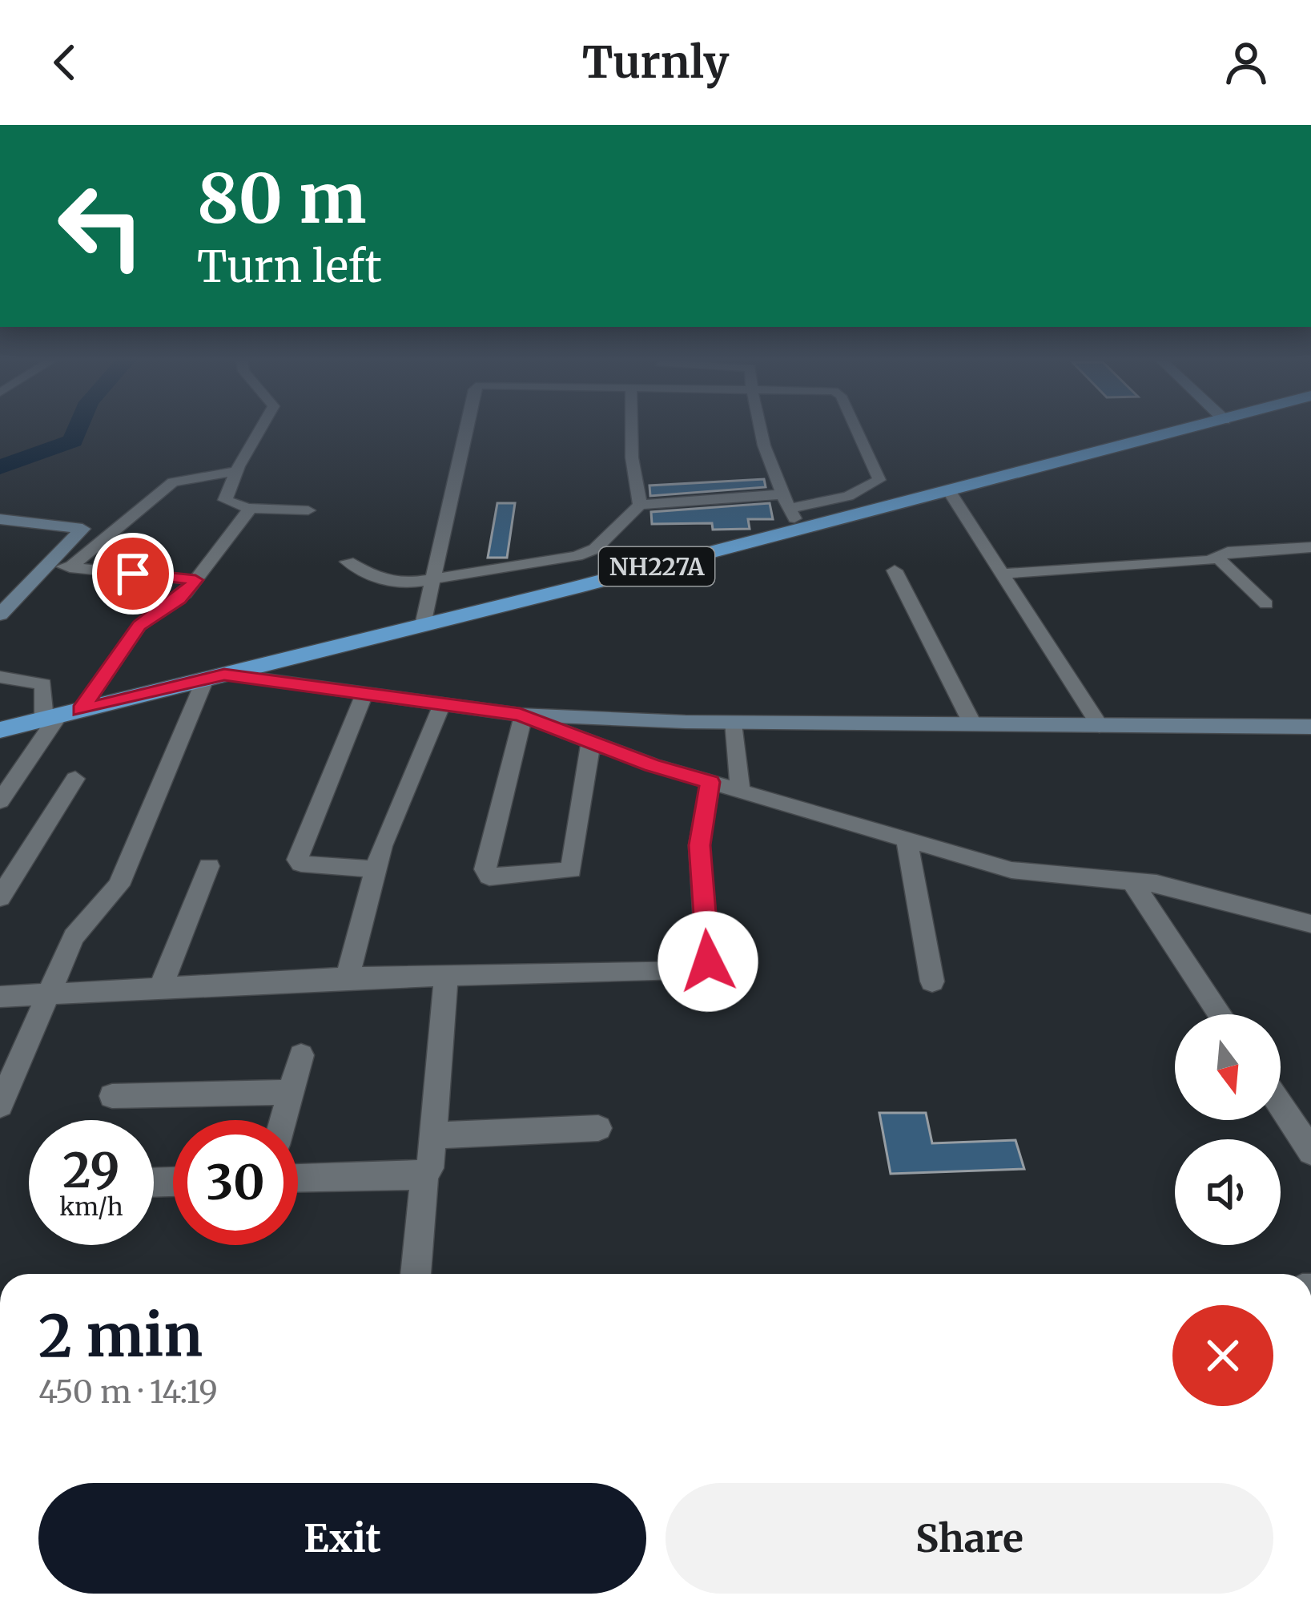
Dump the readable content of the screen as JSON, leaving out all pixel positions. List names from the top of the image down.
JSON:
{
  "streets": {
    "highway": ["NH227A"]
  },
  "north": "bottom",
  "page": {
    "header": "Turnly",
    "turn": ["80 m", "Turn left"],
    "speed": "29 km/h",
    "limit": "30",
    "heading": ["2 min", "450 m · 14:19"],
    "buttons": ["Exit", "Share"]
  }
}
